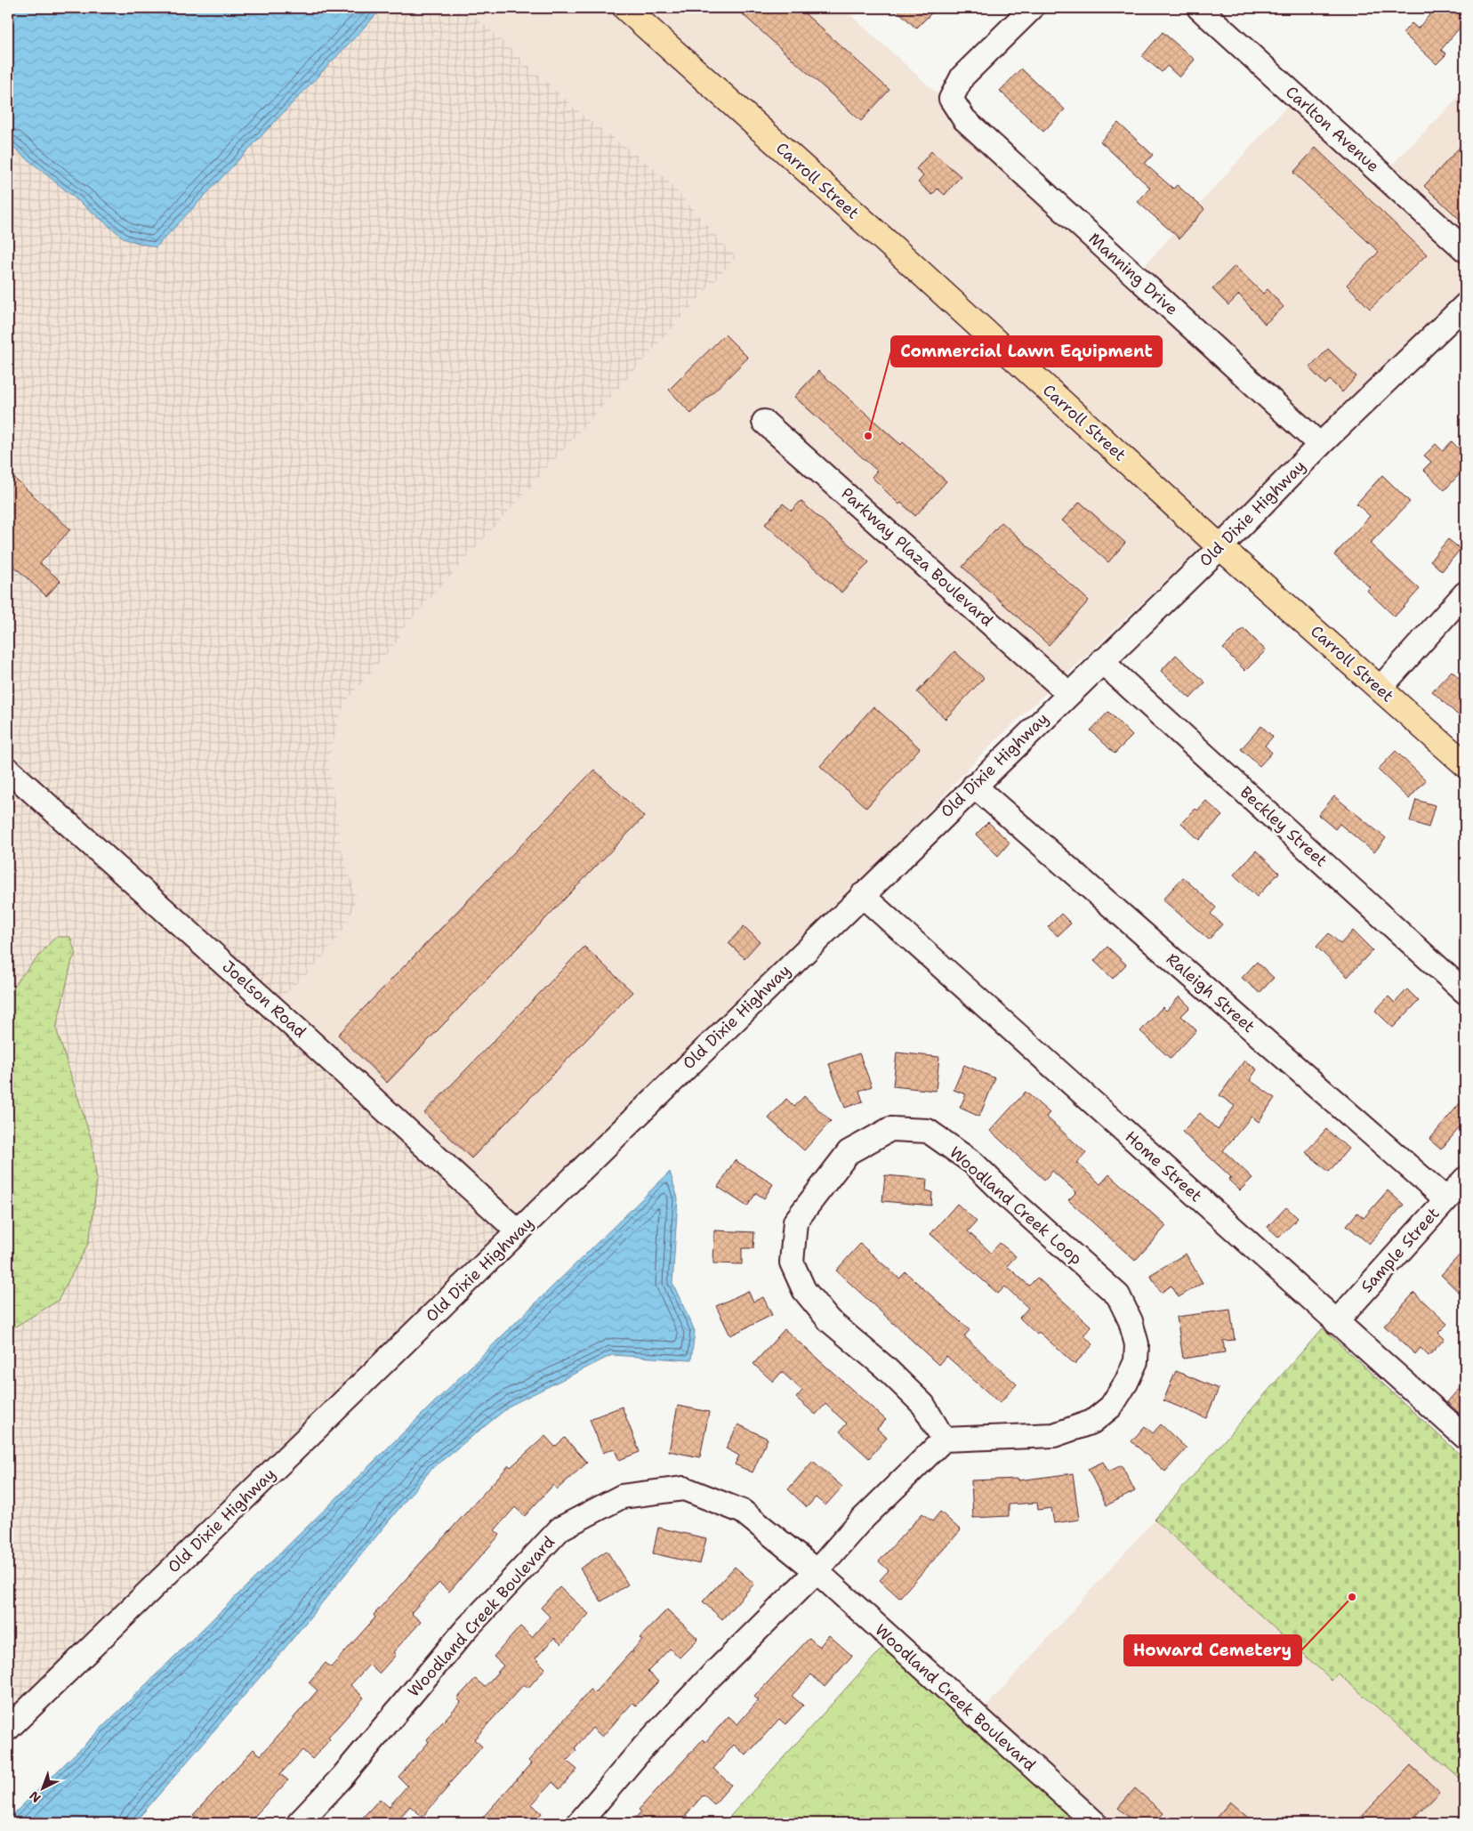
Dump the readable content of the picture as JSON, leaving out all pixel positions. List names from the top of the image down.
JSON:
{
  "streets": {
    "main road": ["Carroll Street"],
    "street": [
      "Carlton Avenue",
      "Manning Drive",
      "Old Dixie Highway",
      "Parkway Plaza Boulevard",
      "Beckley Street",
      "Raleigh Street",
      "Joelson Road",
      "Home Street",
      "Woodland Creek Loop",
      "Sample Street",
      "Woodland Creek Boulevard"
    ]
  },
  "crossings": [
    ["Carroll Street", "Old Dixie Highway"],
    ["Manning Drive", "Old Dixie Highway"],
    ["Old Dixie Highway", "Parkway Plaza Boulevard"],
    ["Old Dixie Highway", "Beckley Street"],
    ["Old Dixie Highway", "Raleigh Street"],
    ["Old Dixie Highway", "Joelson Road"],
    ["Old Dixie Highway", "Home Street"],
    ["Raleigh Street", "Sample Street"],
    ["Home Street", "Sample Street"]
  ],
  "places": ["Commercial Lawn Equipment", "Howard Cemetery"],
  "north": "bottom left"
}
